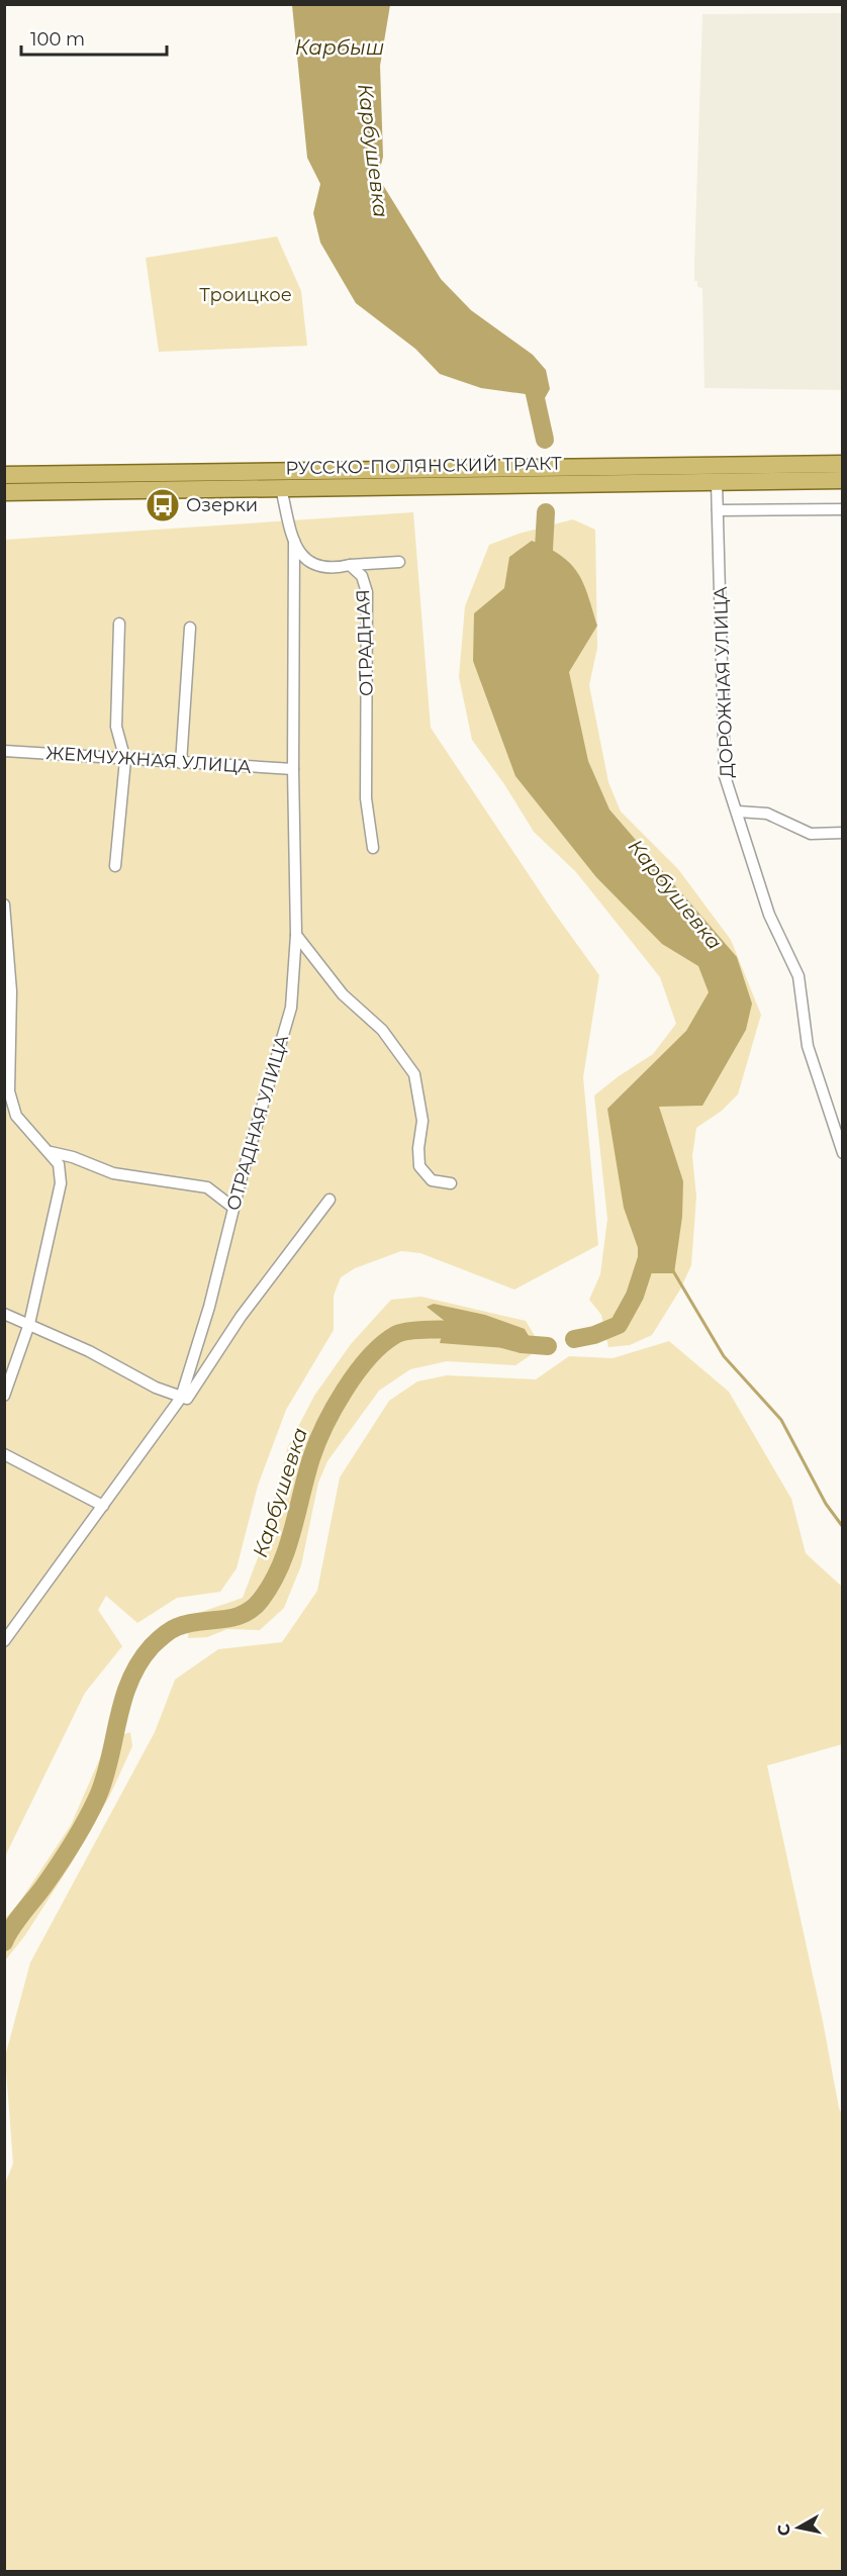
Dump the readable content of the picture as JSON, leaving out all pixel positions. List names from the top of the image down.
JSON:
{
  "streets": {
    "main road": ["РУССКО-ПОЛЯНСКИЙ ТРАКТ"],
    "street": [
      "ОТРАДНАЯ",
      "ДОРОЖНАЯ УЛИЦА",
      "ЖЕМЧУЖНАЯ УЛИЦА",
      "ОТРАДНАЯ УЛИЦА"
    ]
  },
  "crossings": [
    ["РУССКО-ПОЛЯНСКИЙ ТРАКТ", "ОТРАДНАЯ"],
    ["РУССКО-ПОЛЯНСКИЙ ТРАКТ", "ДОРОЖНАЯ УЛИЦА"],
    ["ОТРАДНАЯ", "ОТРАДНАЯ УЛИЦА"],
    ["ЖЕМЧУЖНАЯ УЛИЦА", "ОТРАДНАЯ УЛИЦА"]
  ],
  "water": ["Карбыш", "Карбушевка"],
  "parks": ["Троицкое"],
  "places": {
    "bus stop": ["Озерки"]
  },
  "scale_bar": "100 m",
  "north": "left"
}
